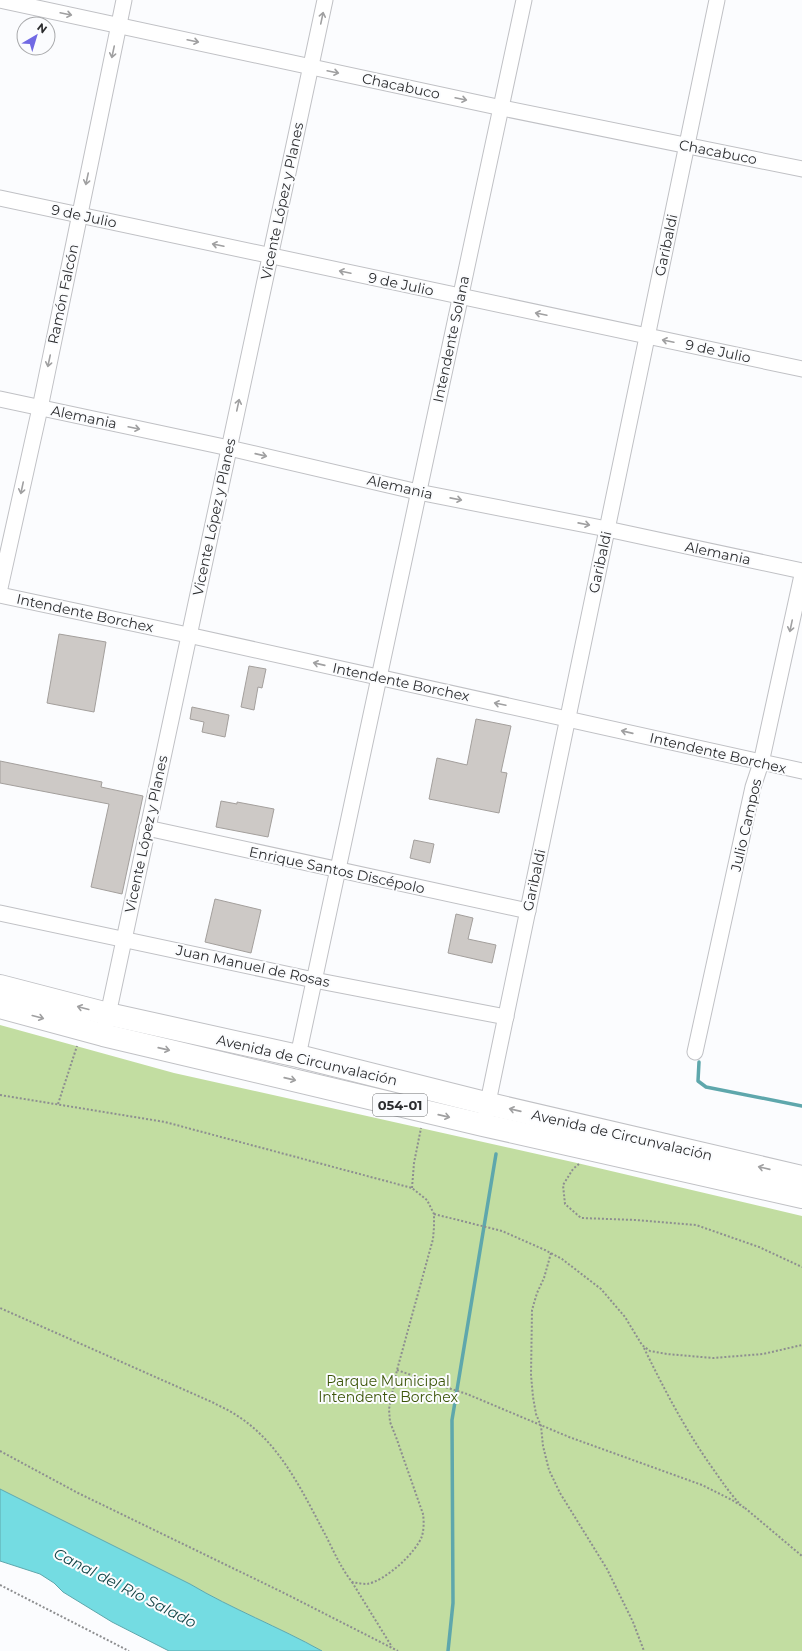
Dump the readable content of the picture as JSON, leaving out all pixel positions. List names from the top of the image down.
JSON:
{
  "streets": {
    "highway": ["Avenida de Circunvalación", "054-01"],
    "street": [
      "Chacabuco",
      "Vicente López y Planes",
      "9 de Julio",
      "Garibaldi",
      "Ramón Falcón",
      "Intendente Solana",
      "Alemania",
      "Intendente Borchex",
      "Julio Campos",
      "Enrique Santos Discépolo",
      "Juan Manuel de Rosas"
    ]
  },
  "crossings": [
    ["Chacabuco", "Vicente López y Planes"],
    ["Chacabuco", "Garibaldi"],
    ["Chacabuco", "Ramón Falcón"],
    ["Chacabuco", "Intendente Solana"],
    ["Vicente López y Planes", "9 de Julio"],
    ["Vicente López y Planes", "Alemania"],
    ["Vicente López y Planes", "Intendente Borchex"],
    ["Vicente López y Planes", "Enrique Santos Discépolo"],
    ["Vicente López y Planes", "Juan Manuel de Rosas"],
    ["Vicente López y Planes", "Avenida de Circunvalación"],
    ["9 de Julio", "Garibaldi"],
    ["9 de Julio", "Ramón Falcón"],
    ["9 de Julio", "Intendente Solana"],
    ["Garibaldi", "Alemania"],
    ["Garibaldi", "Intendente Borchex"],
    ["Garibaldi", "Enrique Santos Discépolo"],
    ["Garibaldi", "Juan Manuel de Rosas"],
    ["Garibaldi", "Avenida de Circunvalación"],
    ["Ramón Falcón", "Alemania"],
    ["Intendente Solana", "Alemania"],
    ["Intendente Solana", "Intendente Borchex"],
    ["Intendente Solana", "Enrique Santos Discépolo"],
    ["Intendente Solana", "Juan Manuel de Rosas"],
    ["Intendente Solana", "Avenida de Circunvalación"],
    ["Intendente Borchex", "Julio Campos"]
  ],
  "one_way": [
    "Chacabuco",
    "9 de Julio",
    "Ramón Falcón",
    "Alemania",
    "Intendente Borchex",
    "Julio Campos"
  ],
  "water": ["Canal del Río Salado"],
  "parks": ["Parque Municipal Intendente Borchex"],
  "north": "top right"
}
